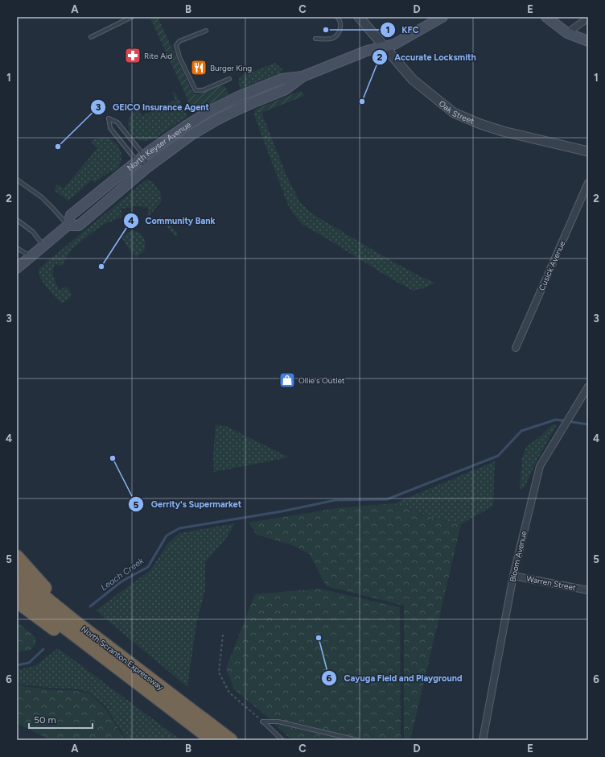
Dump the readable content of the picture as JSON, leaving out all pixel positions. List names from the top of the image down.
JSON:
{
  "streets": {
    "highway": ["North Scranton Expressway"],
    "main road": ["North Keyser Avenue"],
    "street": [
      "Oak Street",
      "Cusick Avenue",
      "Bloom Avenue",
      "Warren Street"
    ]
  },
  "crossings": [
    ["Oak Street", "North Keyser Avenue"],
    ["Bloom Avenue", "Warren Street"]
  ],
  "water": ["Leach Creek"],
  "places": {
    "other": [
      "KFC",
      "Accurate Locksmith",
      "GEICO Insurance Agent",
      "Community Bank",
      "Gerrity's Supermarket",
      "Cayuga Field and Playground"
    ],
    "pharmacy": ["Rite Aid"],
    "restaurant": ["Burger King"],
    "shop": ["Ollie's Outlet"]
  },
  "scale_bar": "50 m",
  "grid": {
    "columns": [
      "A",
      "B",
      "C",
      "D",
      "E"
    ],
    "rows": [
      "1",
      "2",
      "3",
      "4",
      "5",
      "6"
    ]
  }
}
